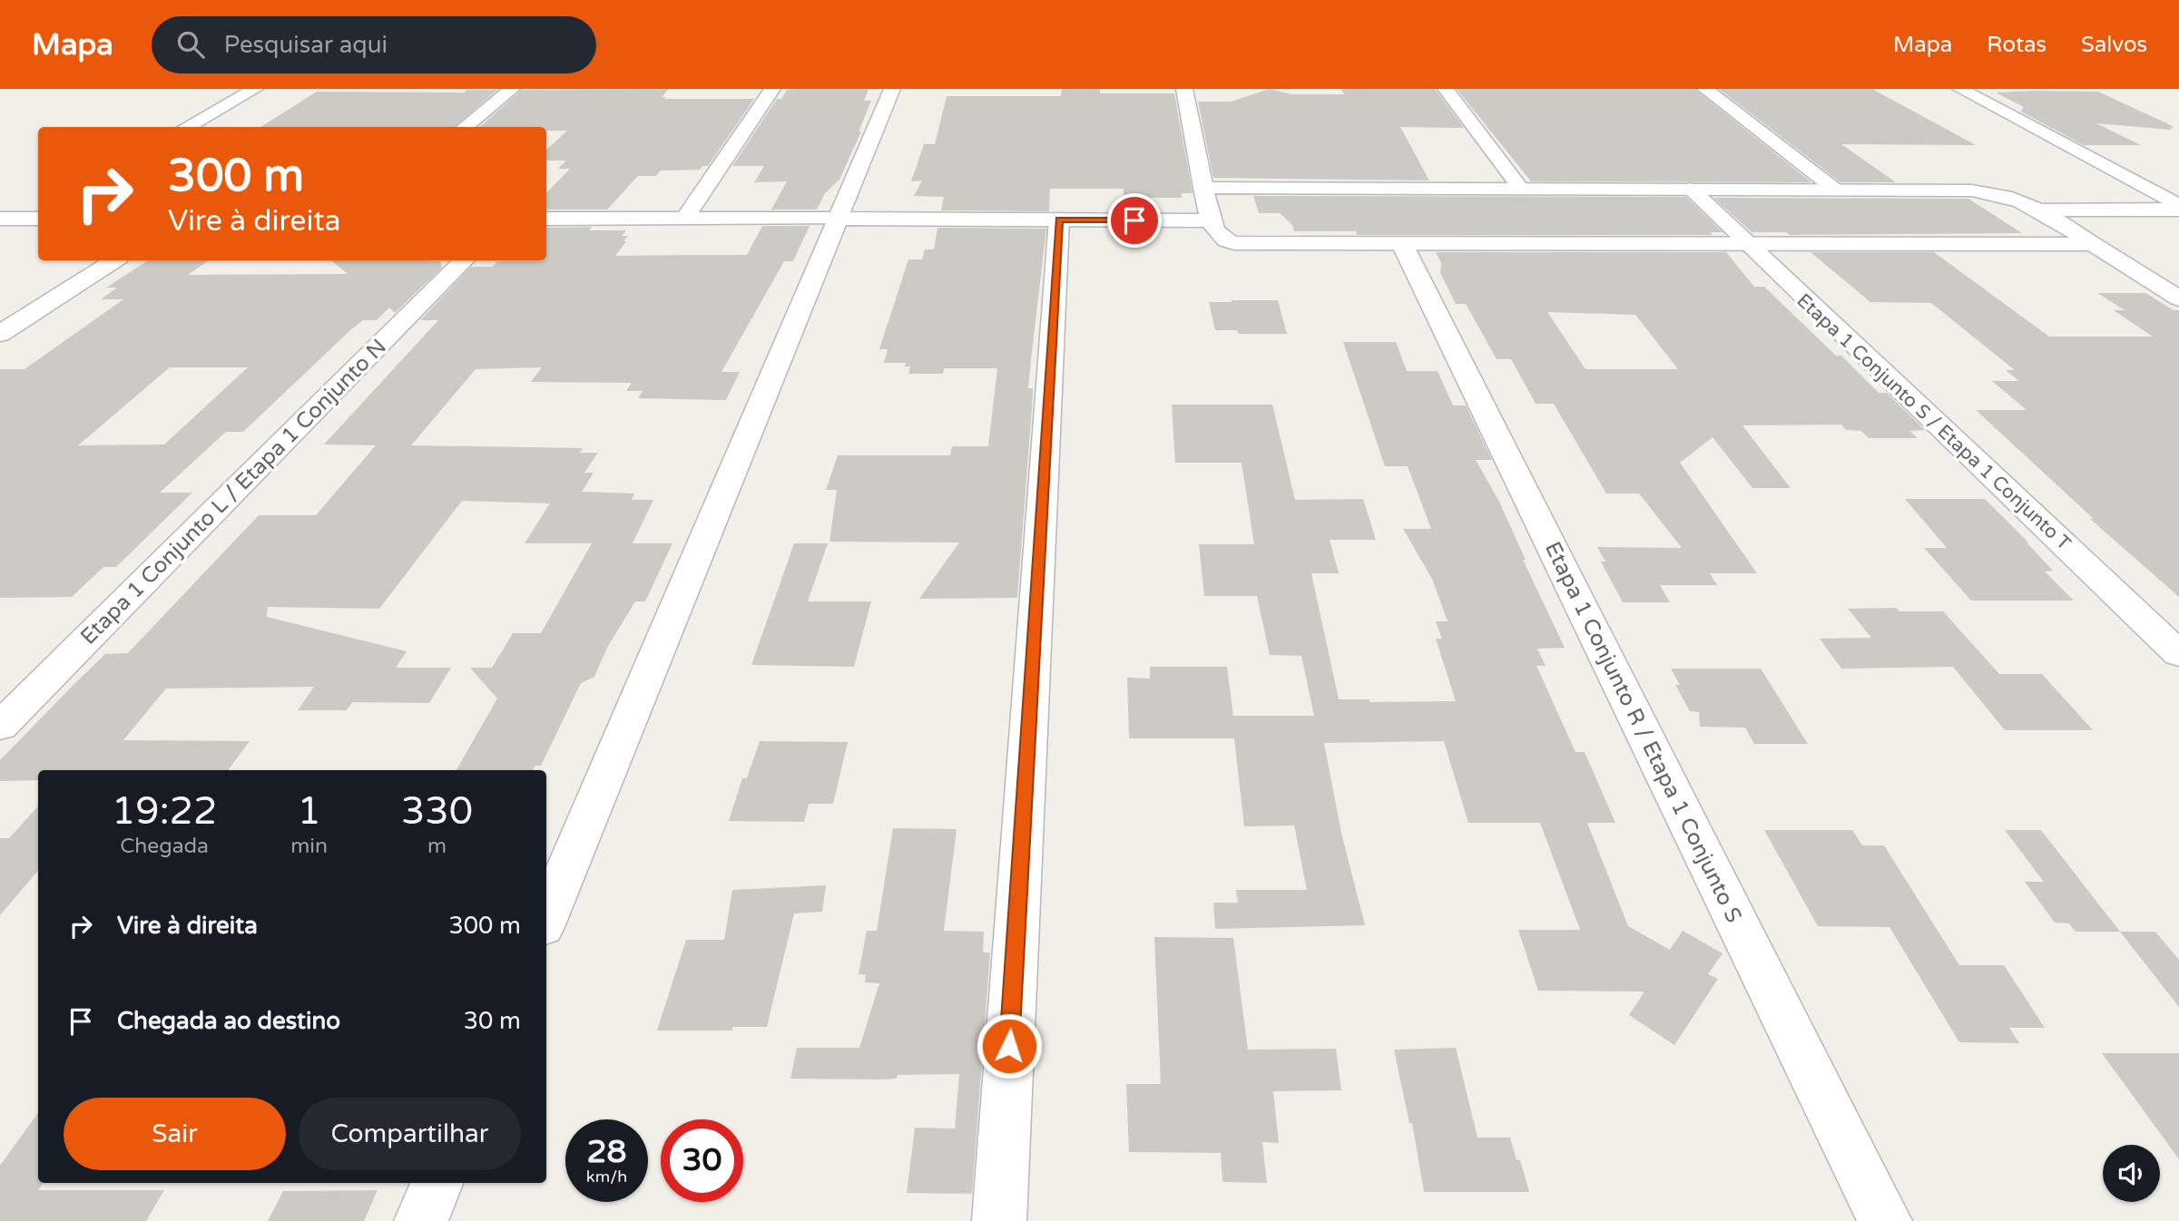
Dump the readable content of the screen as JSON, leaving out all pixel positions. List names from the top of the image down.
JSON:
{
  "streets": {
    "street": ["Etapa 1 Conjunto S / Etapa 1 Conjunto T", "Etapa 1 Conjunto L / Etapa 1 Conjunto N", "Etapa 1 Conjunto R / Etapa 1 Conjunto S"]
  },
  "page": {
    "header": "Mapa",
    "search": "Pesquisar aqui",
    "nav": ["Mapa", "Rotas", "Salvos"],
    "turn": ["300 m", "Vire à direita"],
    "eta": [
      "19:22",
      "Chegada",
      "1",
      "min",
      "330",
      "m"
    ],
    "list": [
      {
        "name": "Vire à direita",
        "value": "300 m"
      },
      {
        "name": "Chegada ao destino",
        "value": "30 m"
      }
    ],
    "buttons": ["Sair", "Compartilhar"],
    "speed": "28 km/h",
    "limit": "30"
  }
}
